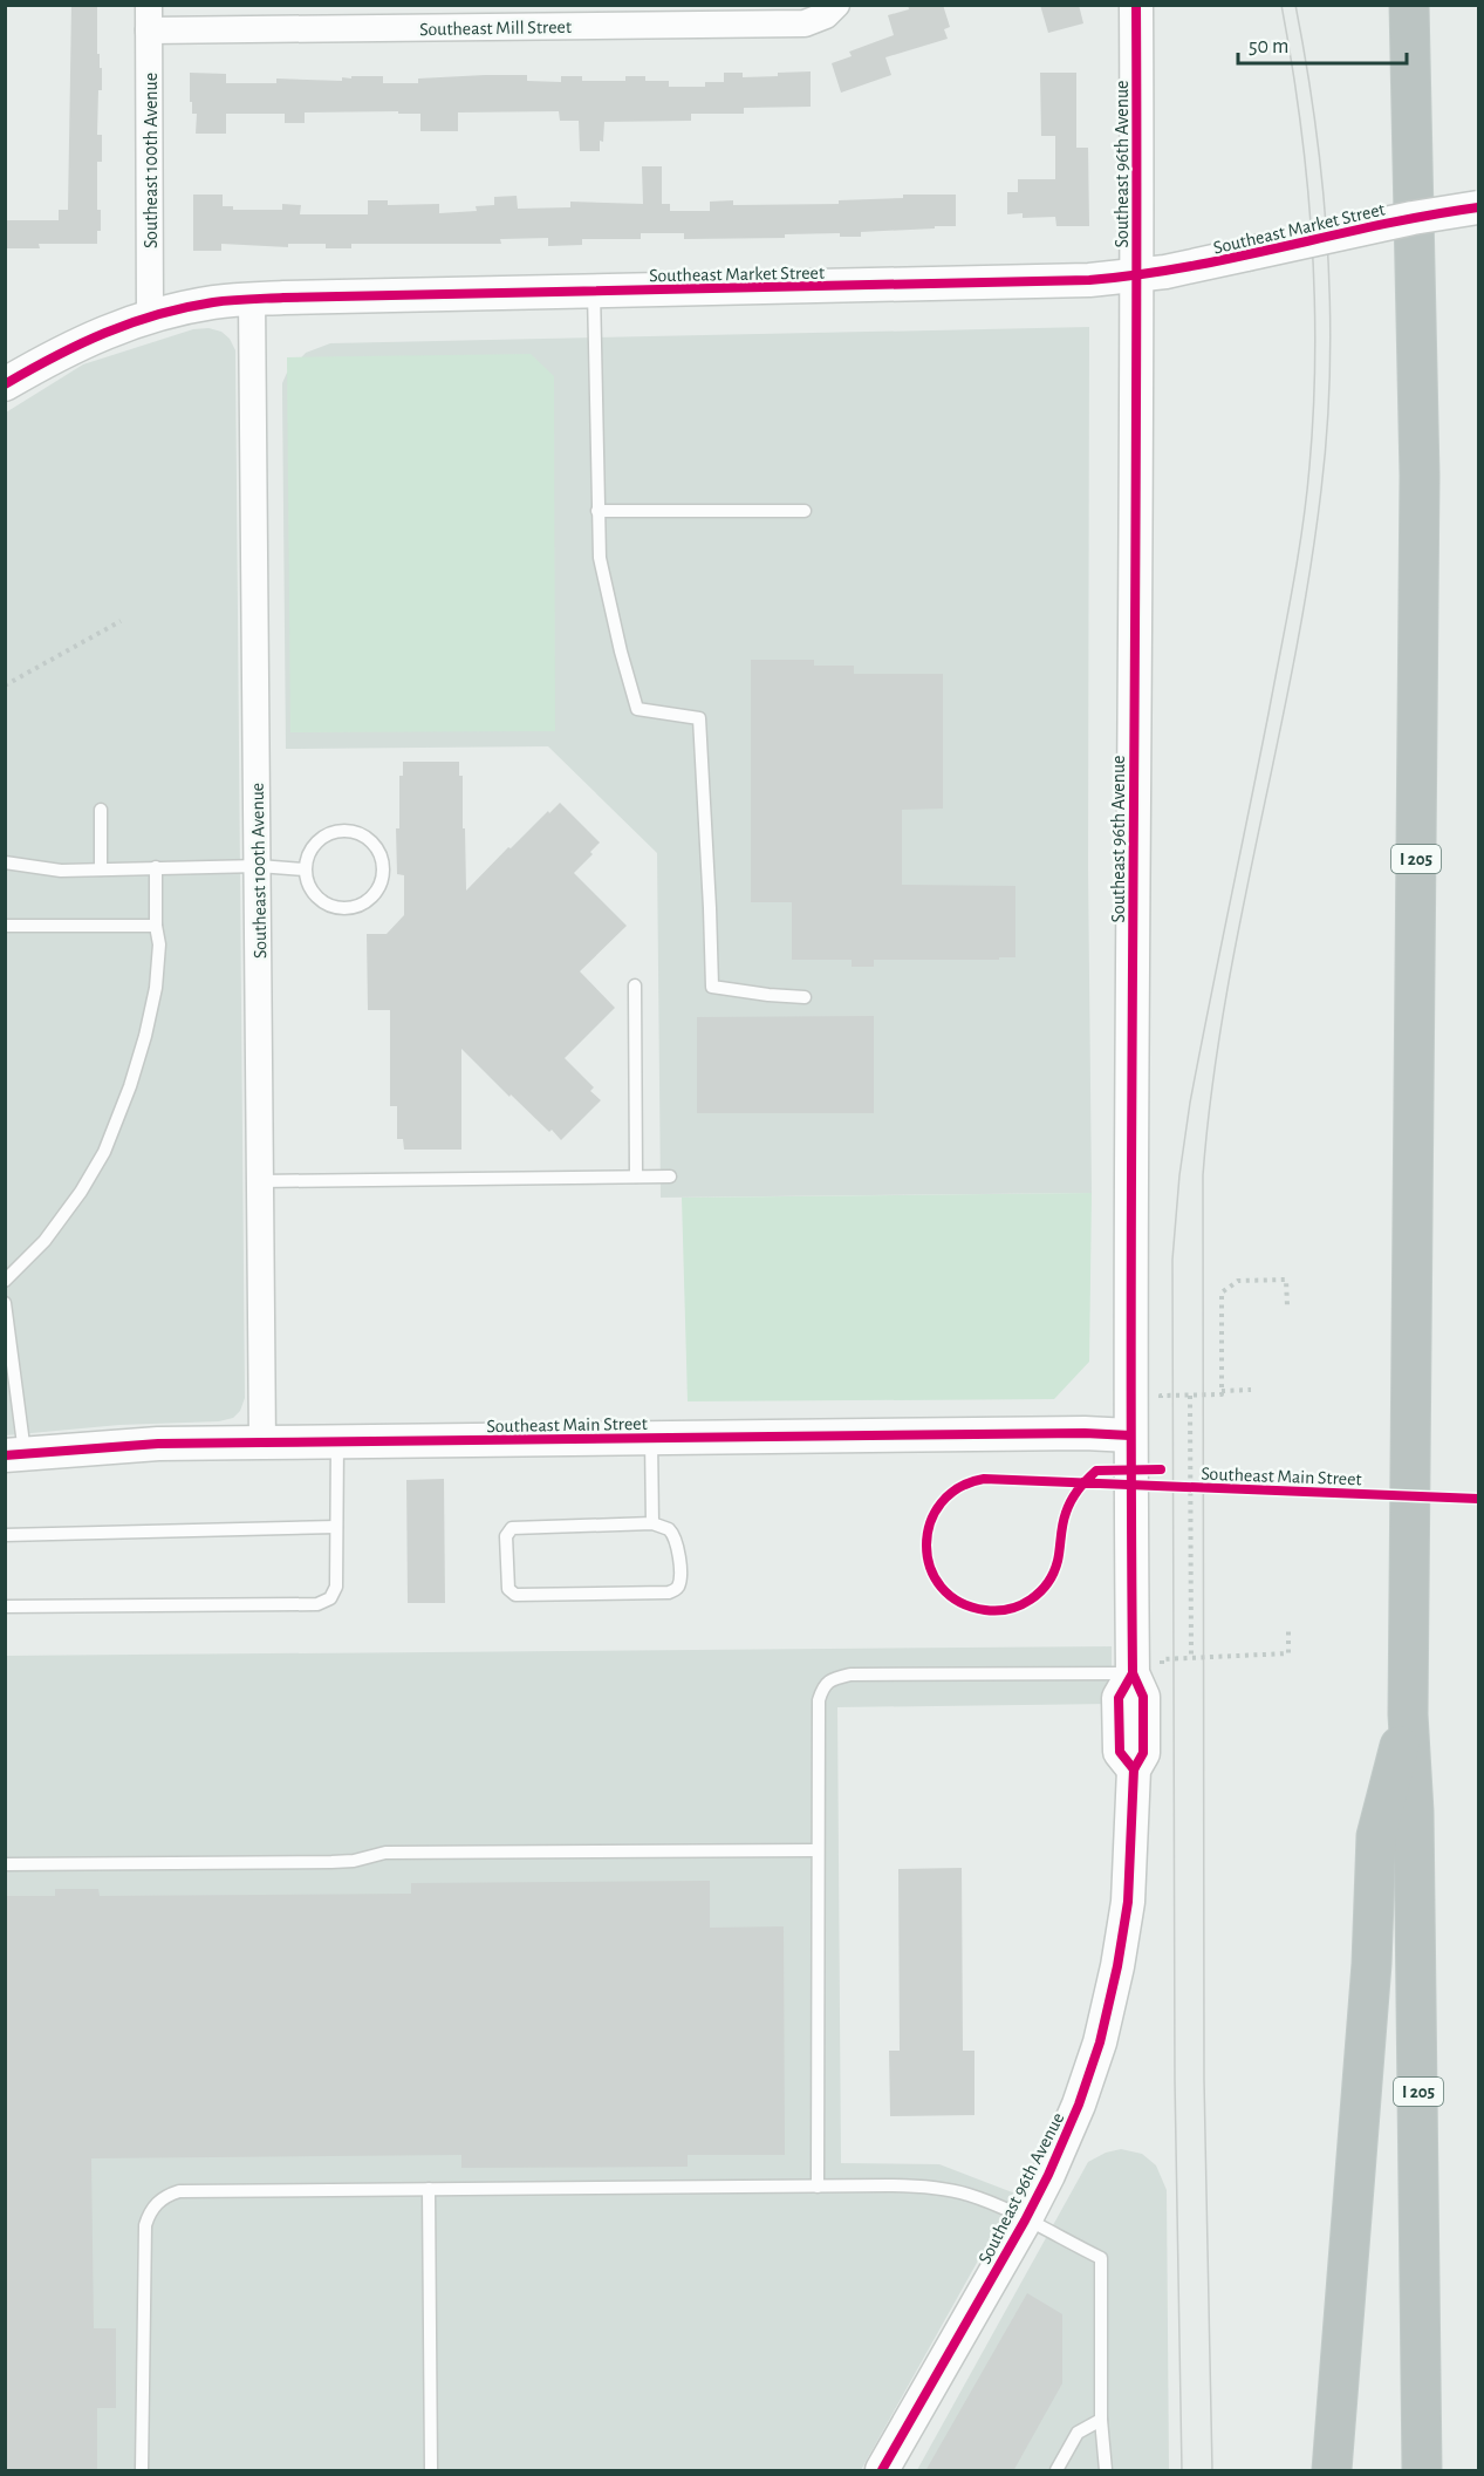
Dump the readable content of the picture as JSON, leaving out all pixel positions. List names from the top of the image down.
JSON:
{
  "streets": {
    "highway": ["I 205"],
    "street": [
      "Southeast Mill Street",
      "Southeast 100th Avenue",
      "Southeast 96th Avenue",
      "Southeast Market Street",
      "Southeast Main Street"
    ]
  },
  "crossings": [
    ["Southeast Mill Street", "Southeast 100th Avenue"],
    ["Southeast 100th Avenue", "Southeast Market Street"],
    ["Southeast 100th Avenue", "Southeast Main Street"],
    ["Southeast 96th Avenue", "Southeast Market Street"],
    ["Southeast 96th Avenue", "Southeast Main Street"]
  ],
  "scale_bar": "50 m"
}
